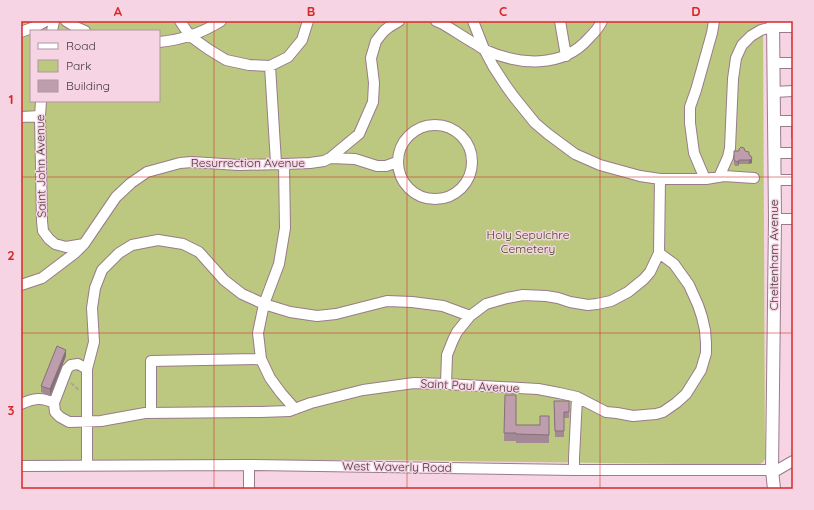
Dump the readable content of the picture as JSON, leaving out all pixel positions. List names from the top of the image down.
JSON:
{
  "streets": {
    "main road": ["Cheltenham Avenue"],
    "street": [
      "Resurrection Avenue",
      "Saint John Avenue",
      "Saint Paul Avenue",
      "West Waverly Road"
    ]
  },
  "crossings": [
    ["Resurrection Avenue", "Saint John Avenue"],
    ["Cheltenham Avenue", "West Waverly Road"]
  ],
  "parks": ["Holy Sepulchre Cemetery"],
  "legend": ["Road", "Park", "Building"],
  "grid": {
    "columns": [
      "A",
      "B",
      "C",
      "D"
    ],
    "rows": ["1", "2", "3"]
  }
}
